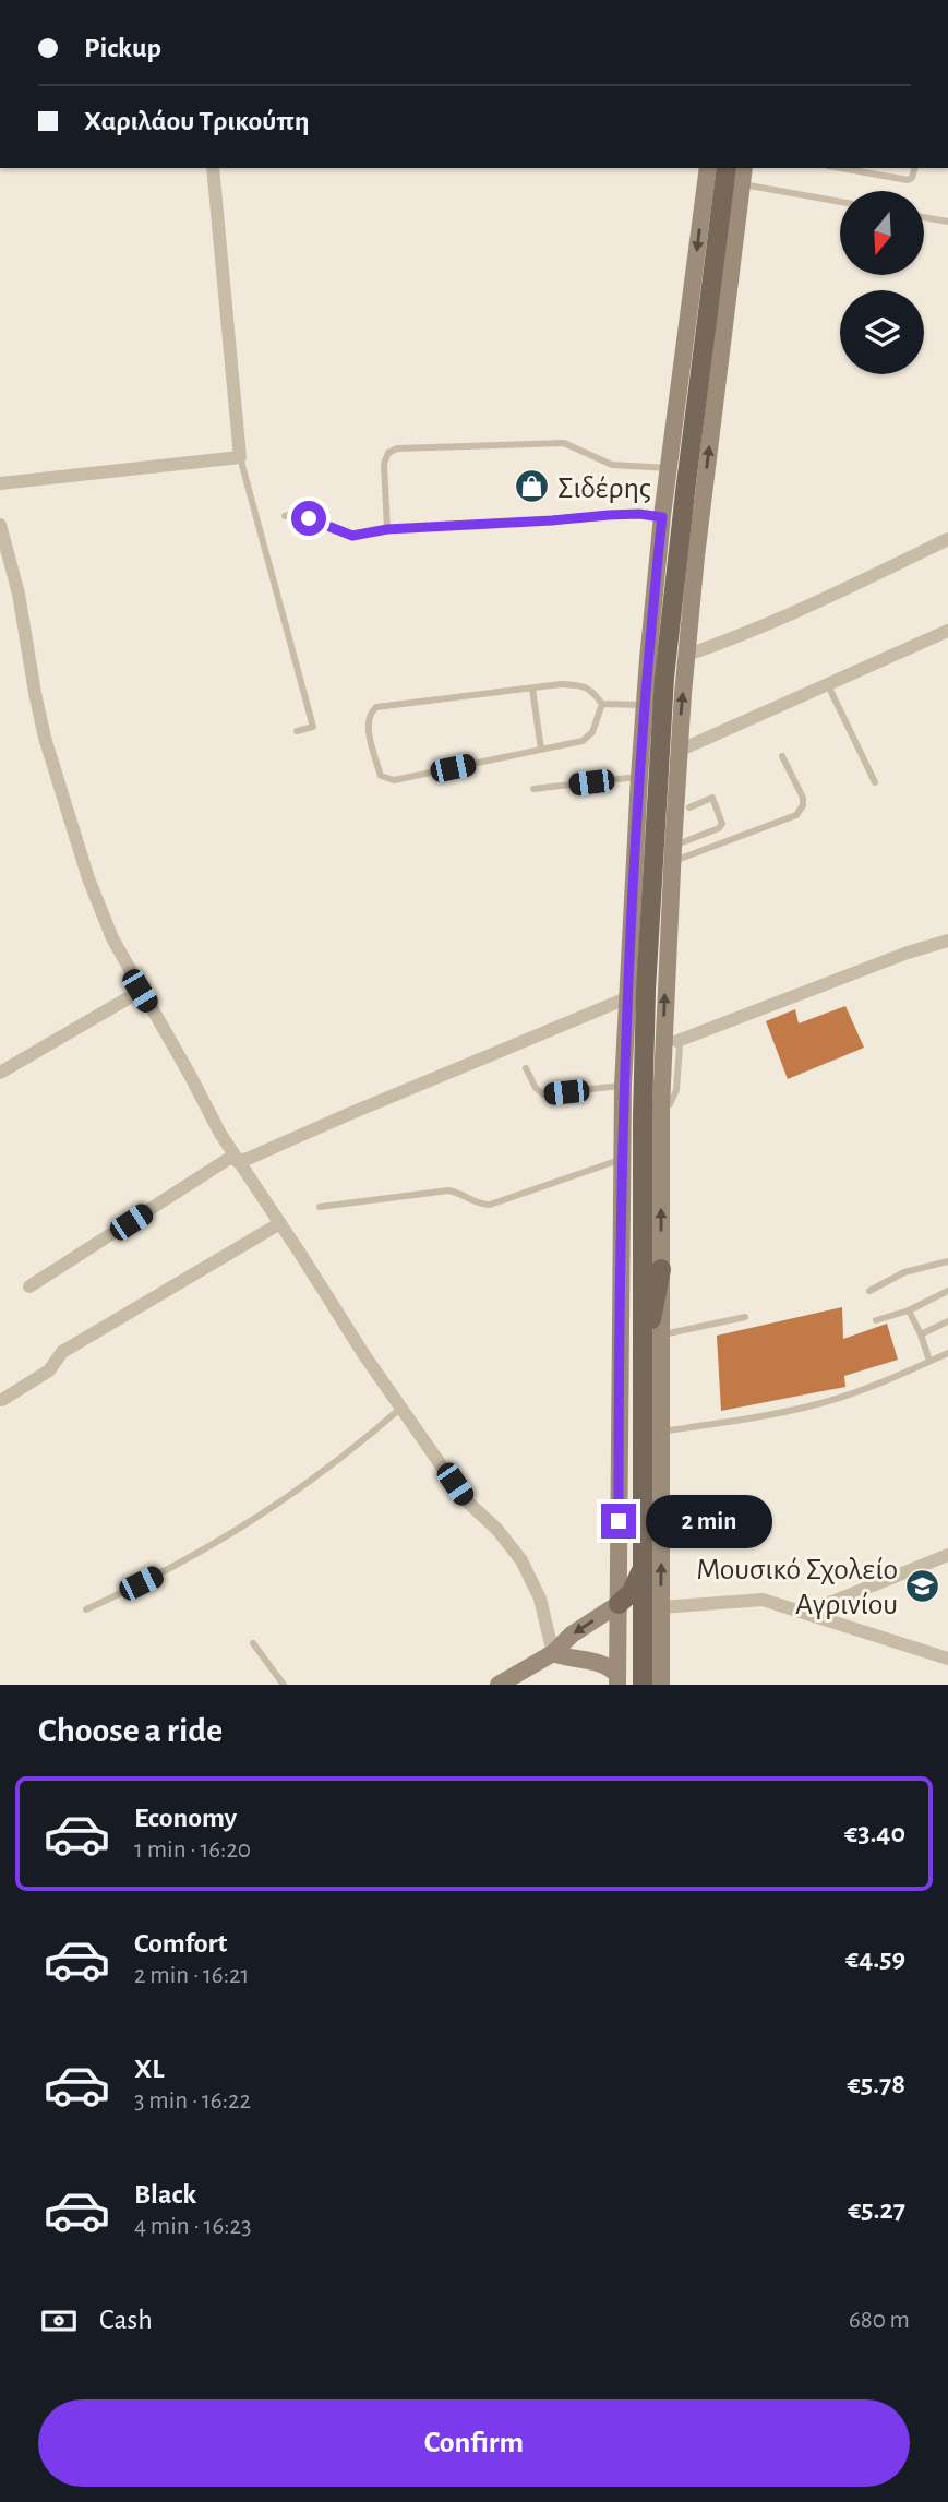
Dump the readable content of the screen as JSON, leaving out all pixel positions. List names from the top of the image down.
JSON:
{
  "places": {
    "shop": ["Σιδέρης"],
    "school or university": ["Μουσικό Σχολείο Αγρινίου"]
  },
  "north": "bottom",
  "page": {
    "banner": ["Pickup", "Χαριλάου Τρικούπη"],
    "bubble": "2 min",
    "heading": "Choose a ride",
    "list": [
      {
        "name": "Economy",
        "note": "1 min · 16:20",
        "value": "€3.40"
      },
      {
        "name": "Comfort",
        "note": "2 min · 16:21",
        "value": "€4.59"
      },
      {
        "name": "XL",
        "note": "3 min · 16:22",
        "value": "€5.78"
      },
      {
        "name": "Black",
        "note": "4 min · 16:23",
        "value": "€5.27"
      }
    ],
    "pay": ["Cash", "680 m"],
    "buttons": "Confirm"
  }
}
